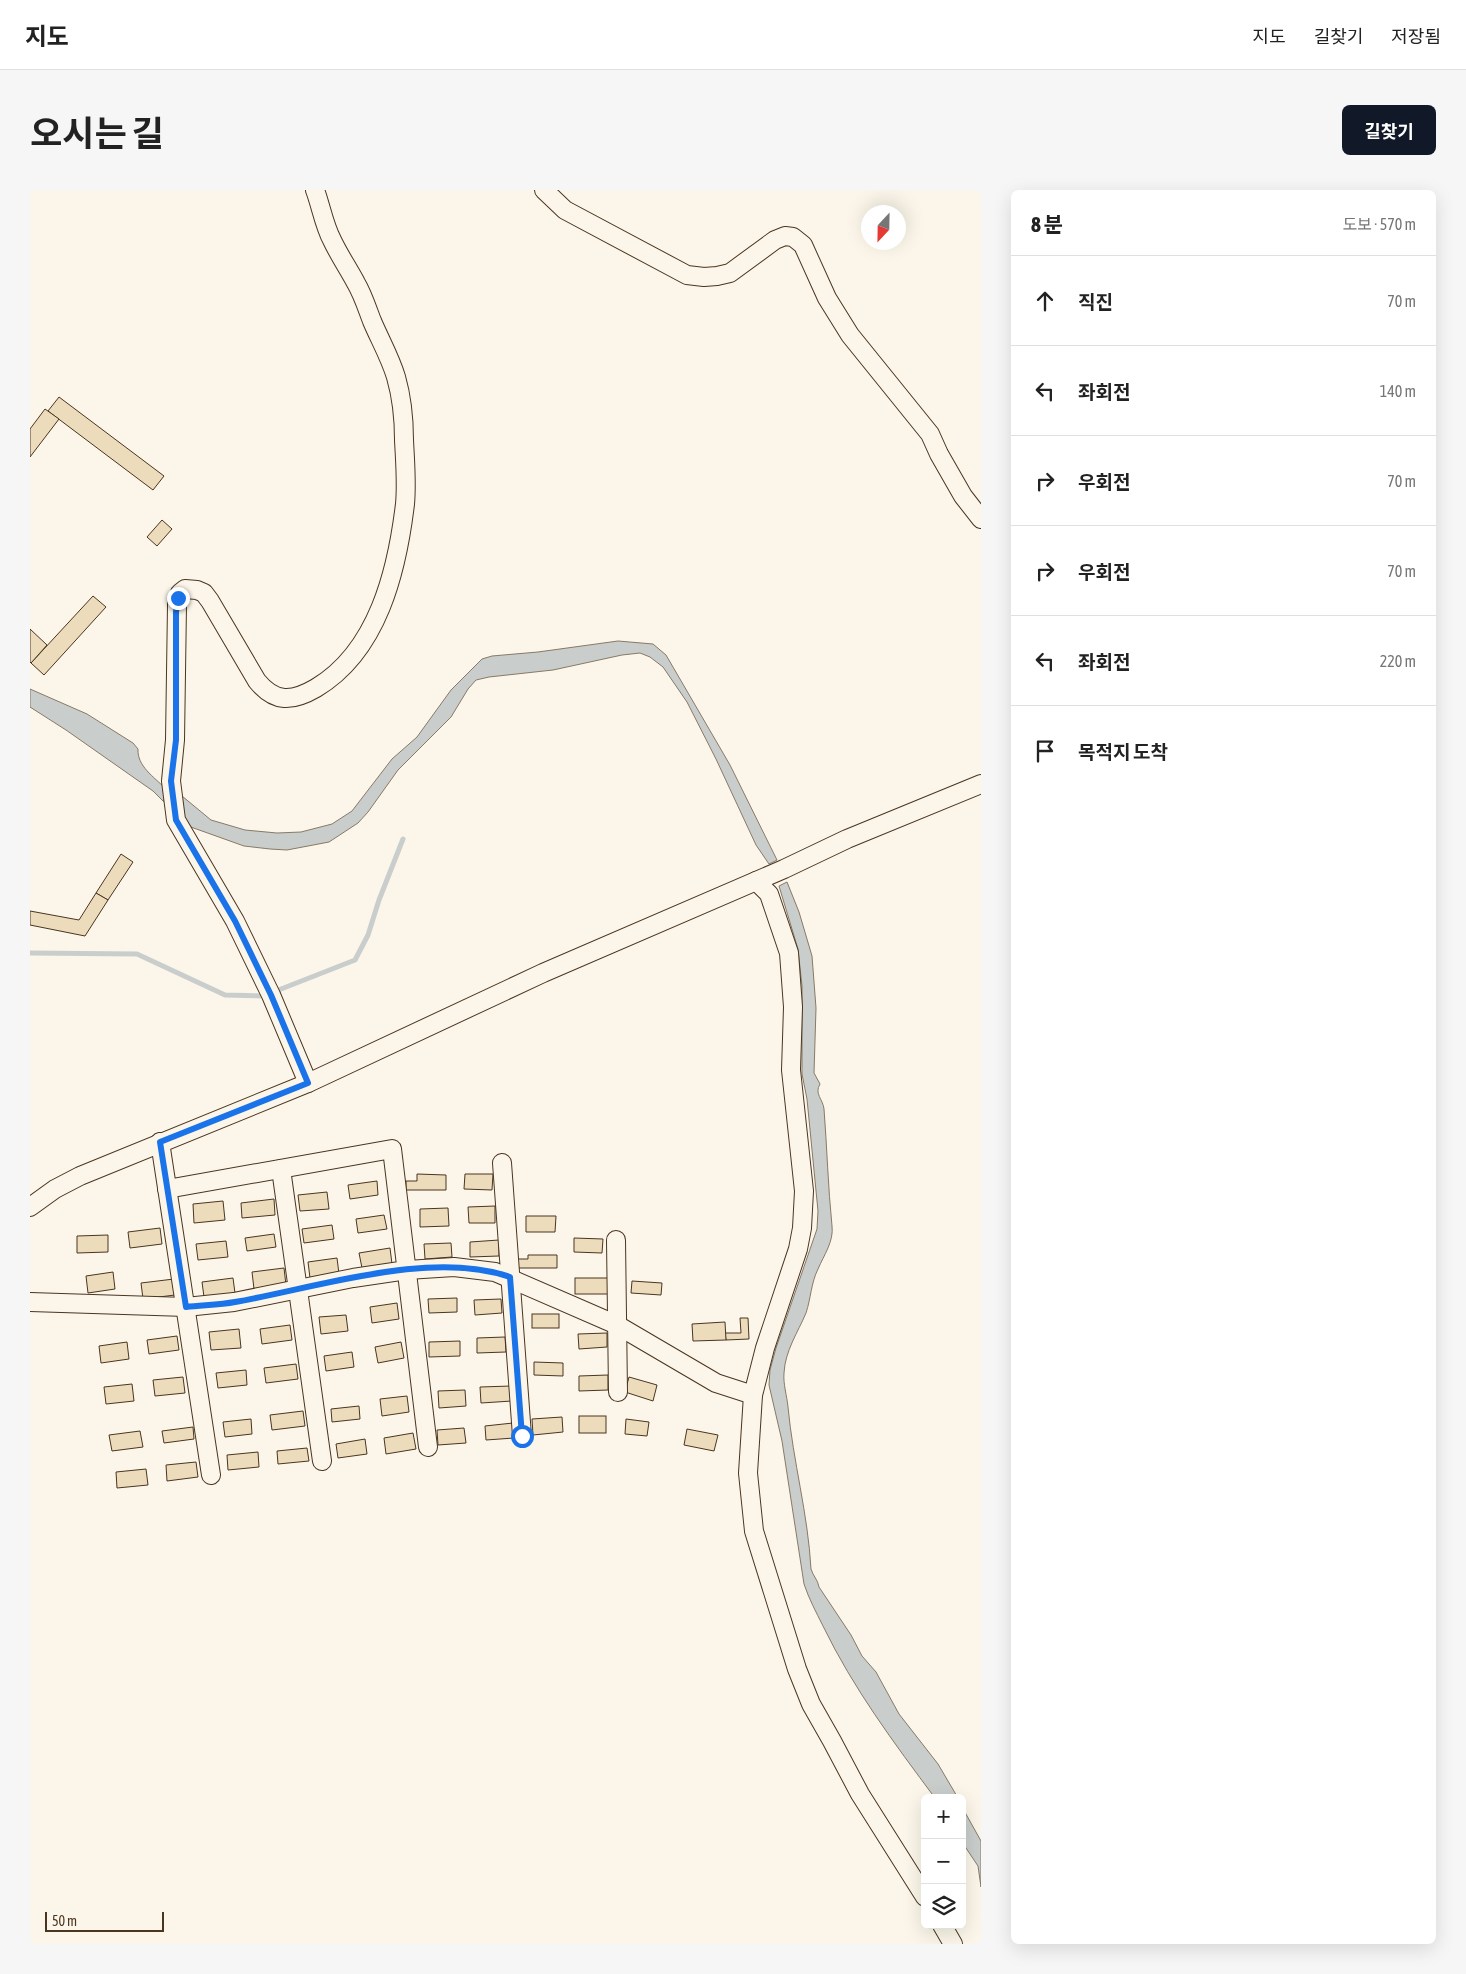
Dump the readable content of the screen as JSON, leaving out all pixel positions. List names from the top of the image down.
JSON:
{
  "scale_bar": "50 m",
  "north": "bottom",
  "page": {
    "header": "지도",
    "nav": ["지도", "길찾기", "저장됨"],
    "title": "오시는 길",
    "buttons": "길찾기",
    "heading": ["8 분", "도보 · 570 m"],
    "list": [
      ["직진", "70 m"],
      ["좌회전", "140 m"],
      ["우회전", "70 m"],
      ["우회전", "70 m"],
      ["좌회전", "220 m"],
      "목적지 도착"
    ],
    "map_buttons": ["+", "−"],
    "scale": "50 m"
  }
}
